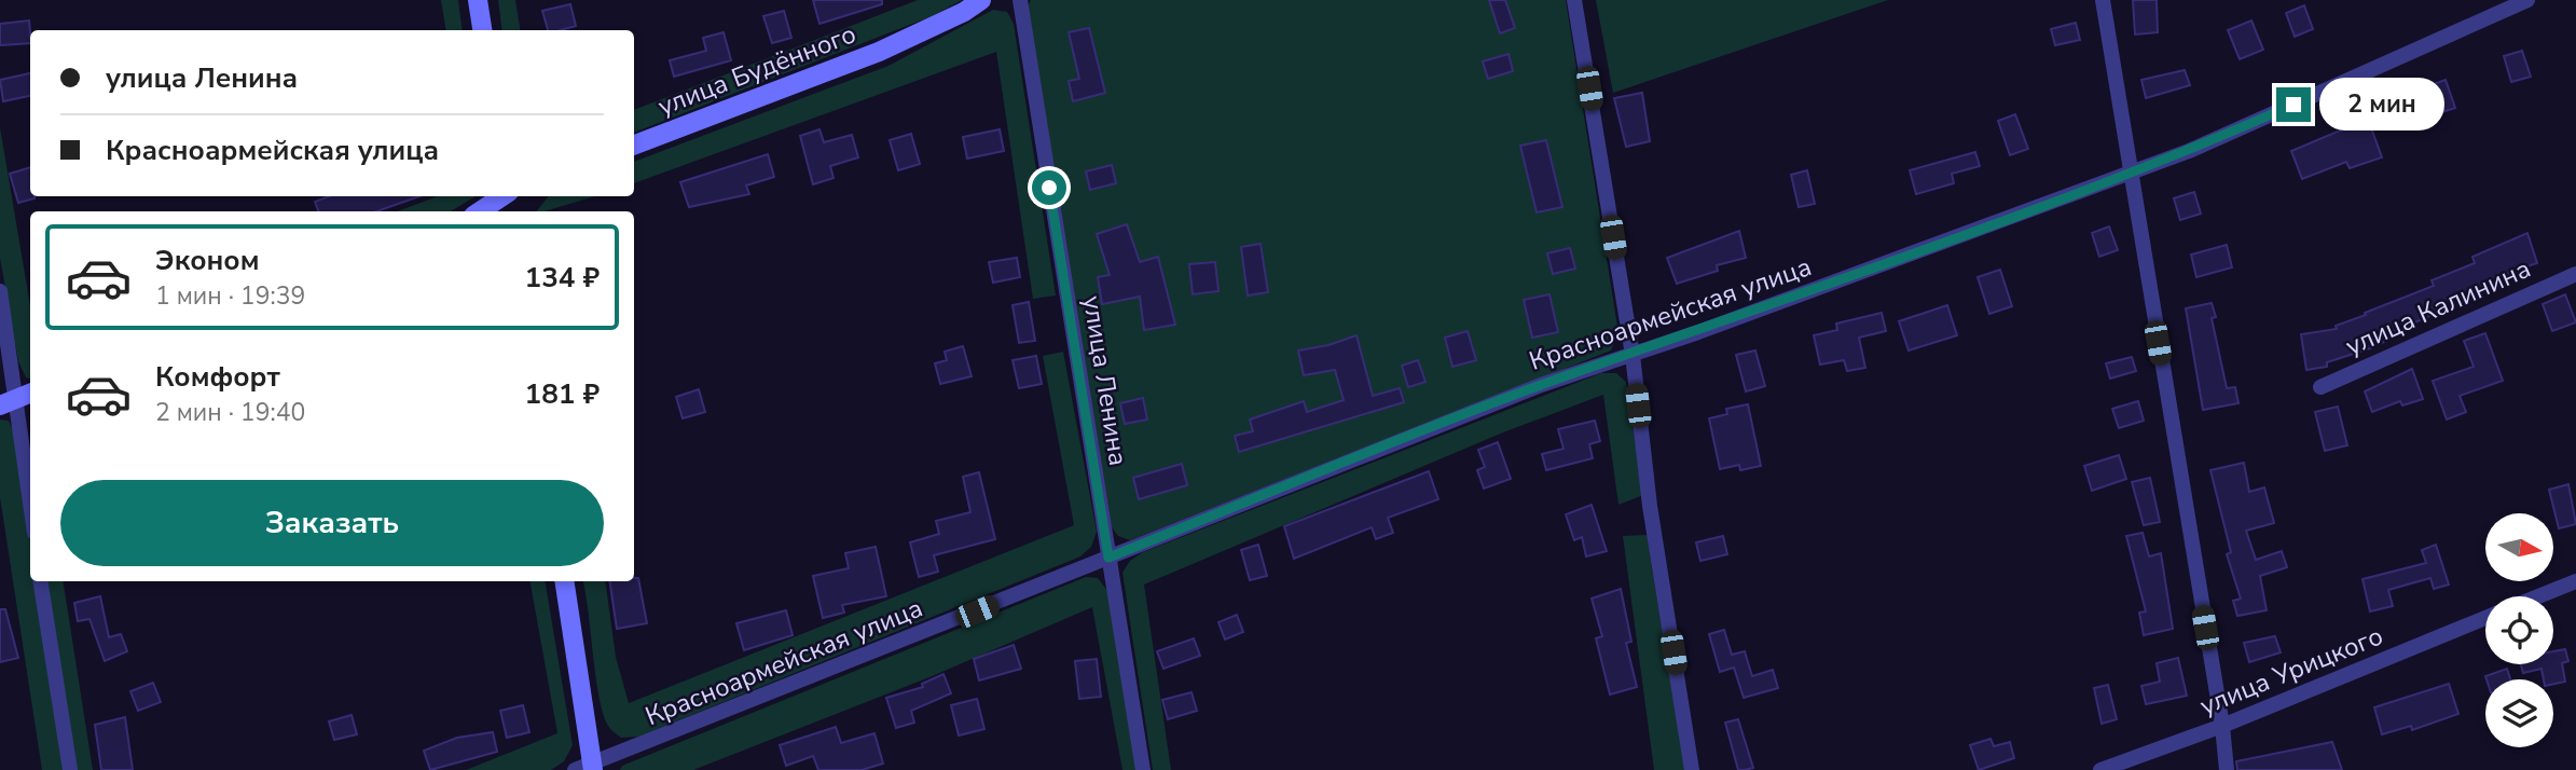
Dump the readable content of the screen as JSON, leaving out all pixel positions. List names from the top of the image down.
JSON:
{
  "streets": {
    "street": [
      "улица Будённого",
      "улица Калинина",
      "Красноармейская улица",
      "улица Ленина",
      "улица Урицкого"
    ]
  },
  "crossings": [
    ["Красноармейская улица", "улица Ленина"]
  ],
  "north": "right",
  "page": {
    "banner": ["улица Ленина", "Красноармейская улица"],
    "bubble": "2 мин",
    "list": [
      {
        "name": "Эконом",
        "note": "1 мин · 19:39",
        "value": "134 ₽"
      },
      {
        "name": "Комфорт",
        "note": "2 мин · 19:40",
        "value": "181 ₽"
      }
    ],
    "buttons": "Заказать"
  }
}
